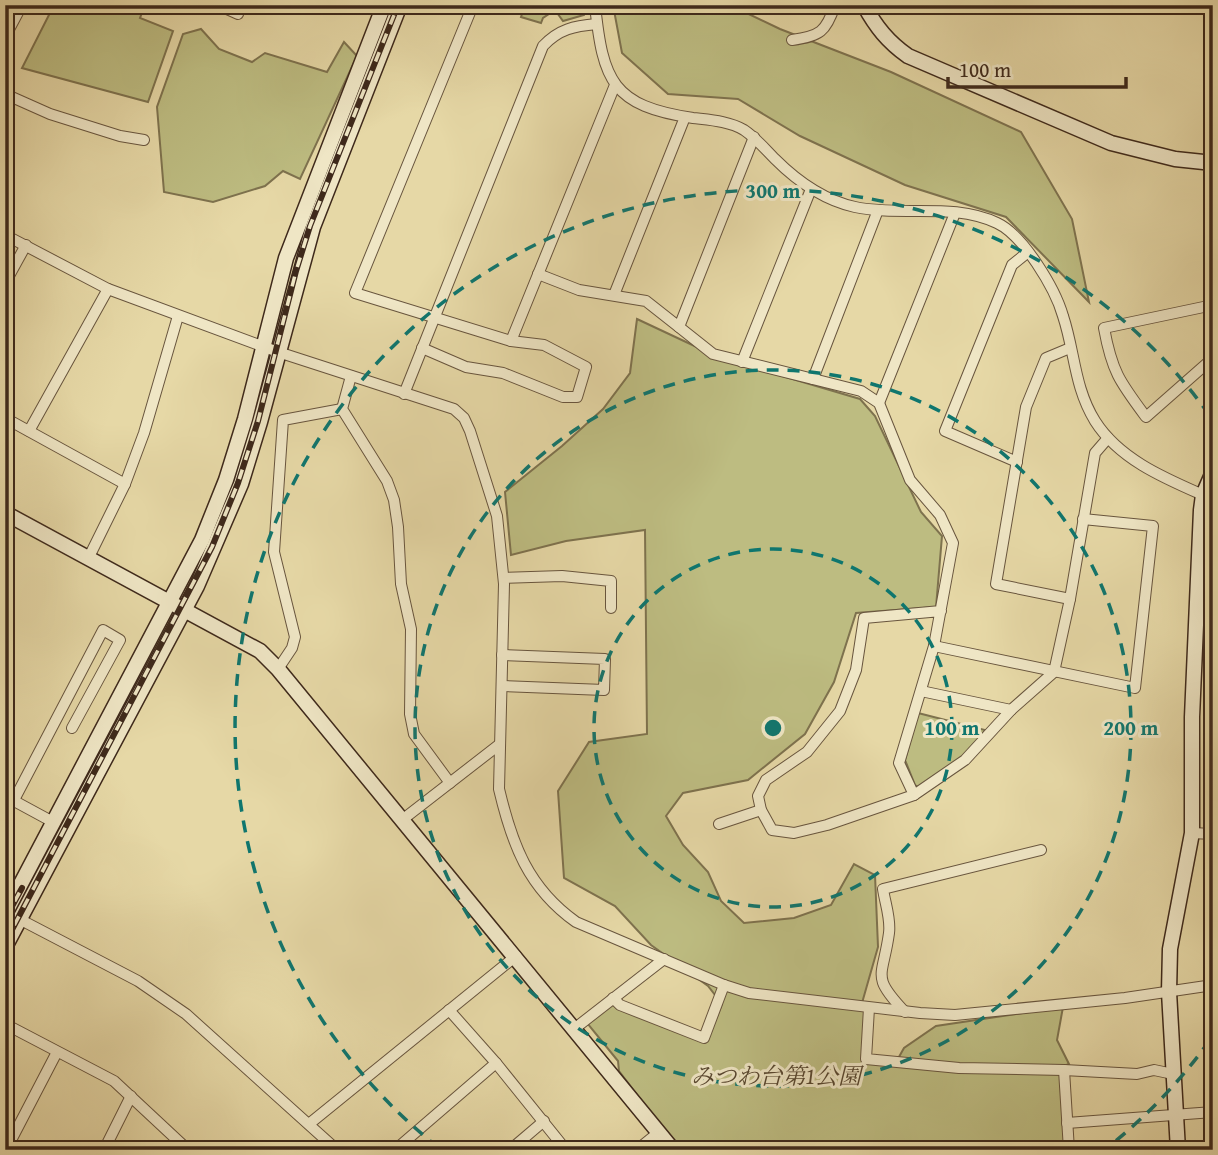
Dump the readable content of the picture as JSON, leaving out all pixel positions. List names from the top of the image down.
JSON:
{
  "parks": ["みつわ台第1公園"],
  "scale_bar": "100 m",
  "rings": ["300 m", "100 m", "200 m"]
}
